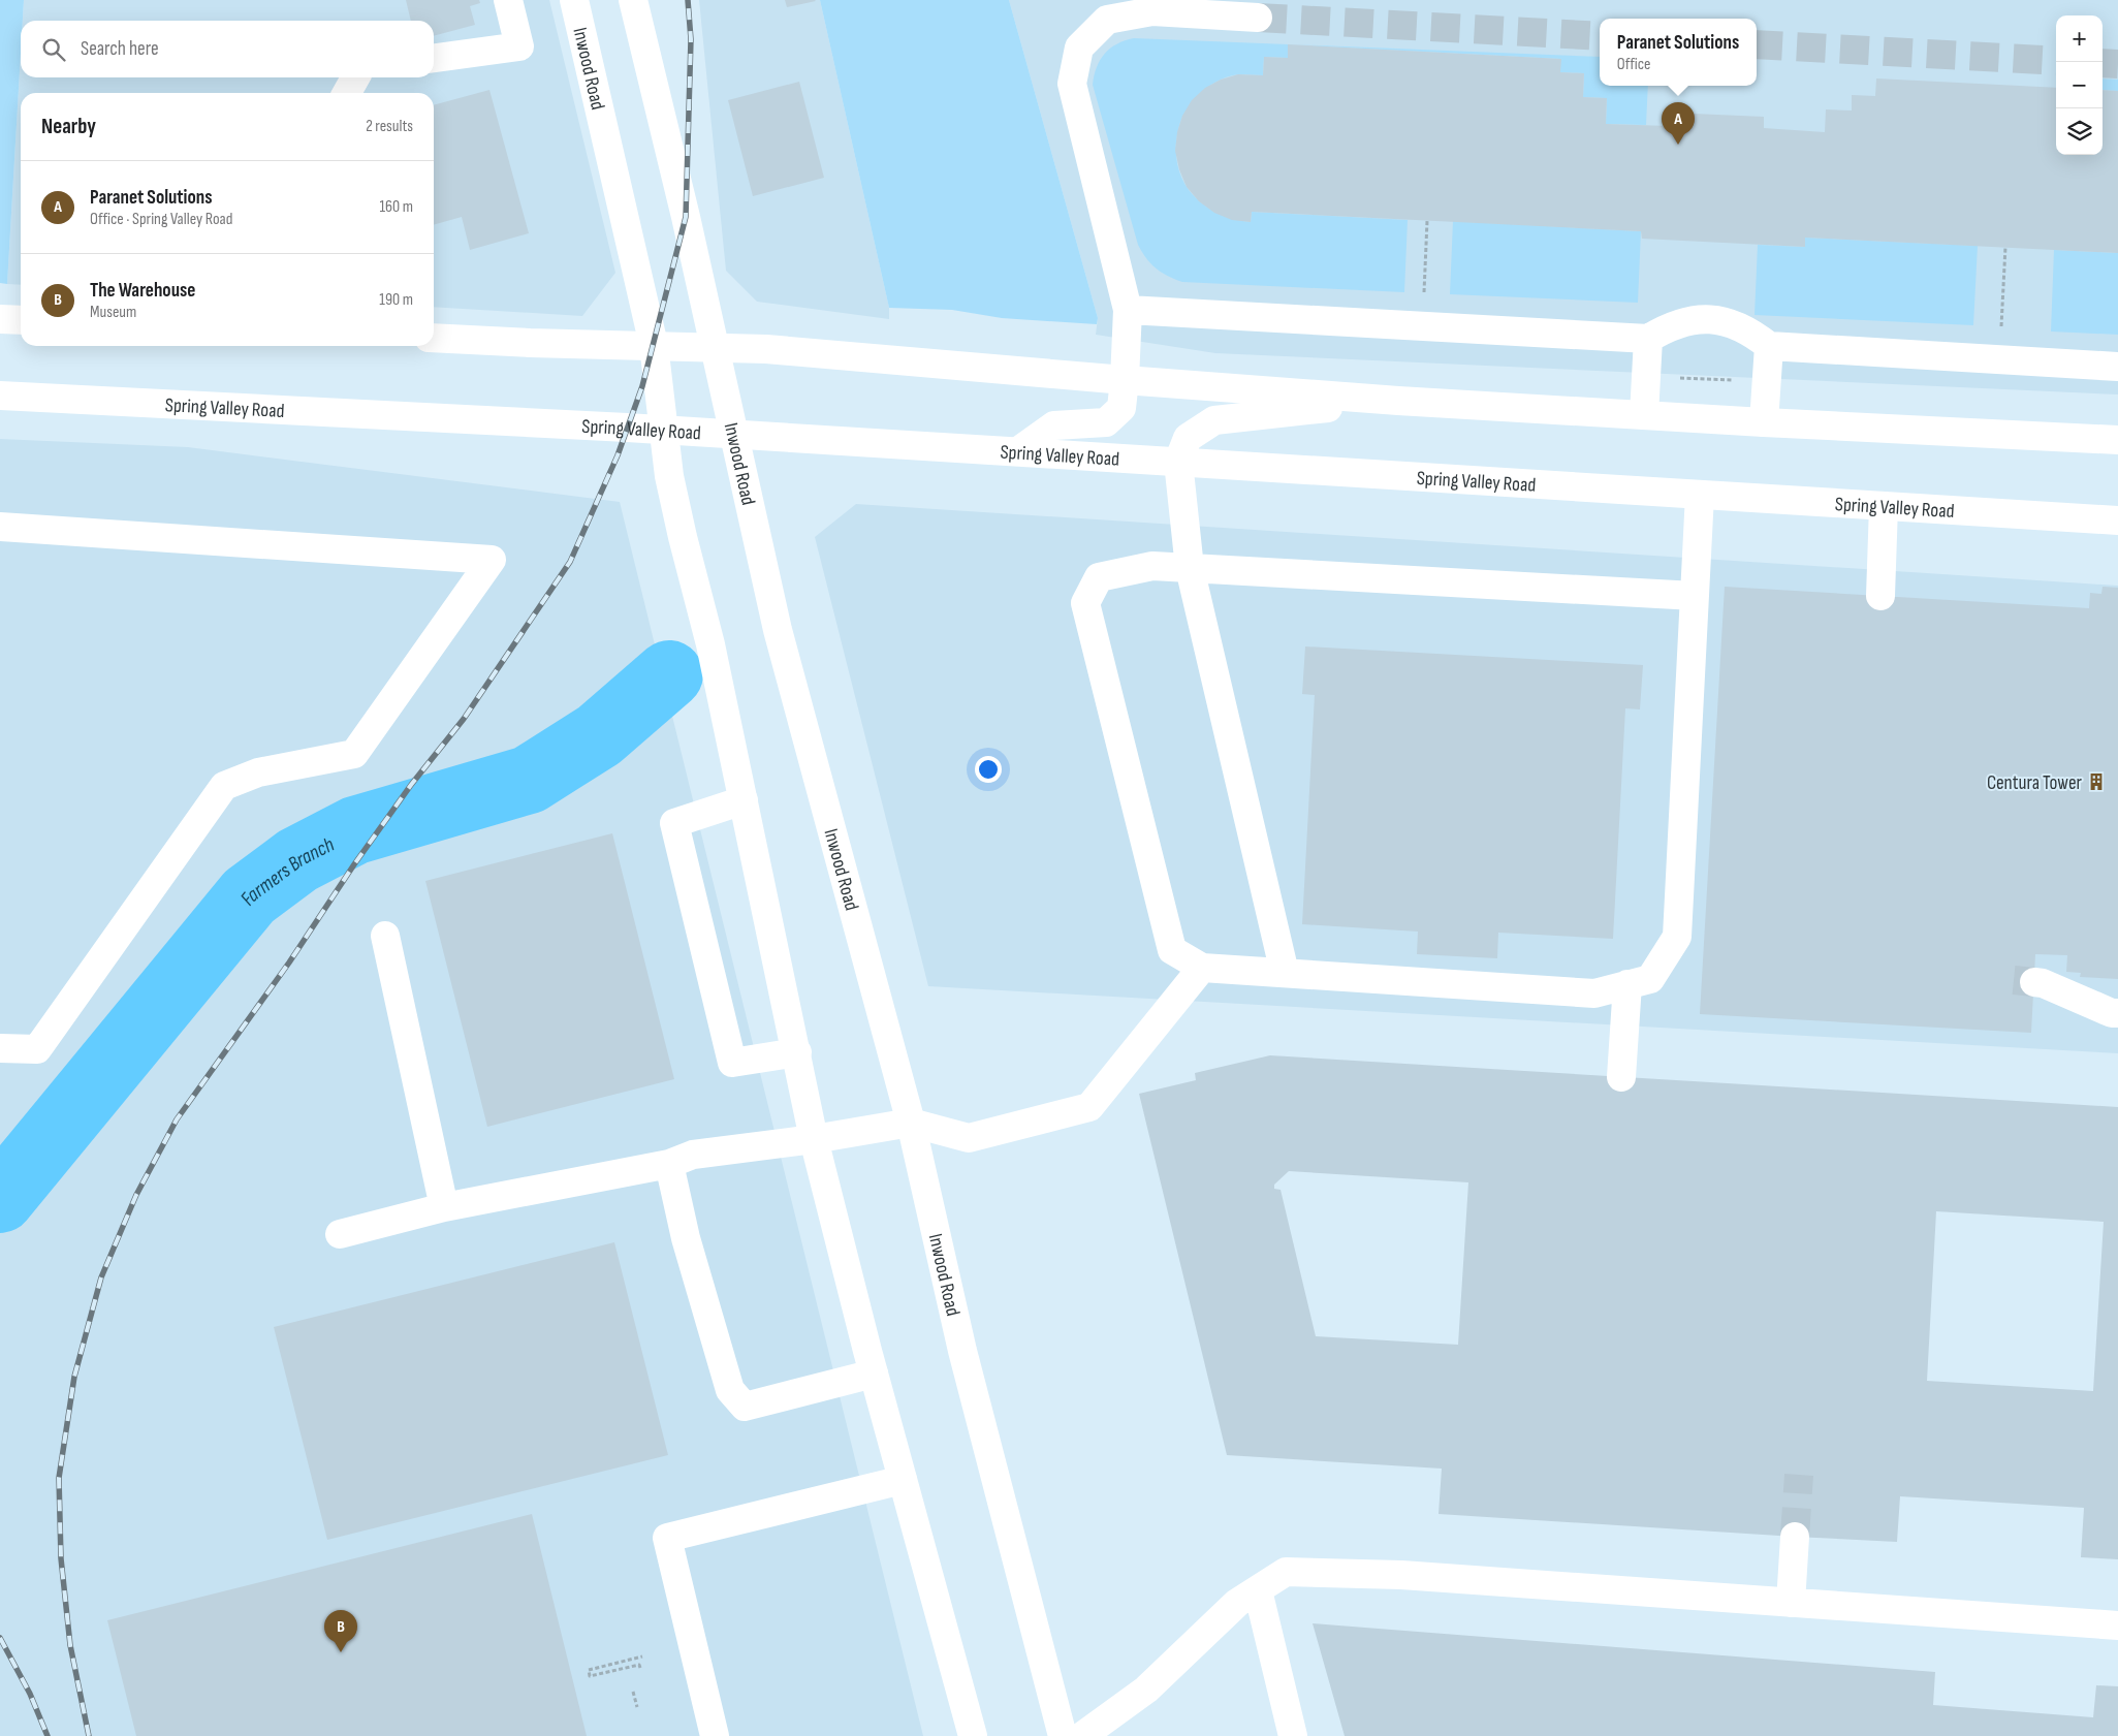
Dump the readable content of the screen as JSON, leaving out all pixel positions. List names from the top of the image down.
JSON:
{
  "streets": {
    "main road": ["Inwood Road", "Spring Valley Road"]
  },
  "crossings": [
    ["Inwood Road", "Spring Valley Road"]
  ],
  "water": ["Farmers Branch"],
  "places": {
    "building": ["Centura Tower"]
  },
  "page": {
    "map_buttons": ["+", "−"],
    "popup": ["Paranet Solutions", "Office"],
    "search": "Search here",
    "heading": ["Nearby", "2 results"],
    "pins": ["A", "B"],
    "list": [
      {
        "mark": "A",
        "name": "Paranet Solutions",
        "note": "Office · Spring Valley Road",
        "value": "160 m"
      },
      {
        "mark": "B",
        "name": "The Warehouse",
        "note": "Museum",
        "value": "190 m"
      }
    ]
  }
}
